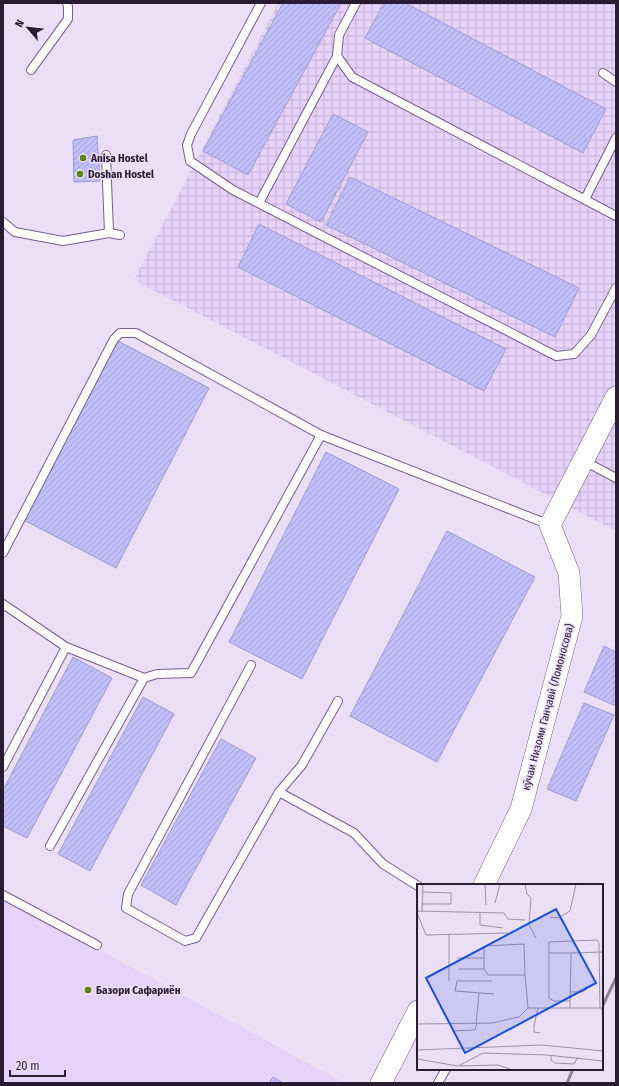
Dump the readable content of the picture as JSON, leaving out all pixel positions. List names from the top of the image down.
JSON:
{
  "streets": {
    "street": ["кӯчаи Низоми Ганҷавӣ (Ломоносова)"]
  },
  "places": ["Anisa Hostel", "Doshan Hostel", "Базори Сафариён"],
  "scale_bar": "20 m",
  "north": "top left"
}
